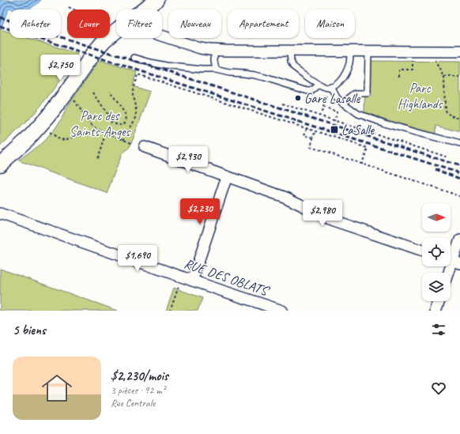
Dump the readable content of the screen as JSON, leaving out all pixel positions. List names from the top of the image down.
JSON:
{
  "streets": {
    "street": ["RUE DES OBLATS"]
  },
  "parks": ["Parc Highlands", "Parc des Saints-Anges"],
  "places": {
    "other": ["Gare Lasalle"],
    "transit": ["LaSalle"]
  },
  "north": "right",
  "page": {
    "chip": [
      "Acheter",
      "Louer",
      "Filtres",
      "Nouveau",
      "Appartement",
      "Maison"
    ],
    "price": [
      "$2,750",
      "$2,930",
      "$2,230",
      "$2,980",
      "$1,690"
    ],
    "heading": "5 biens",
    "list": [
      {
        "name": "$2,230/mois",
        "note": "3 pièces · 92 m² · Rue Centrale"
      }
    ]
  }
}
